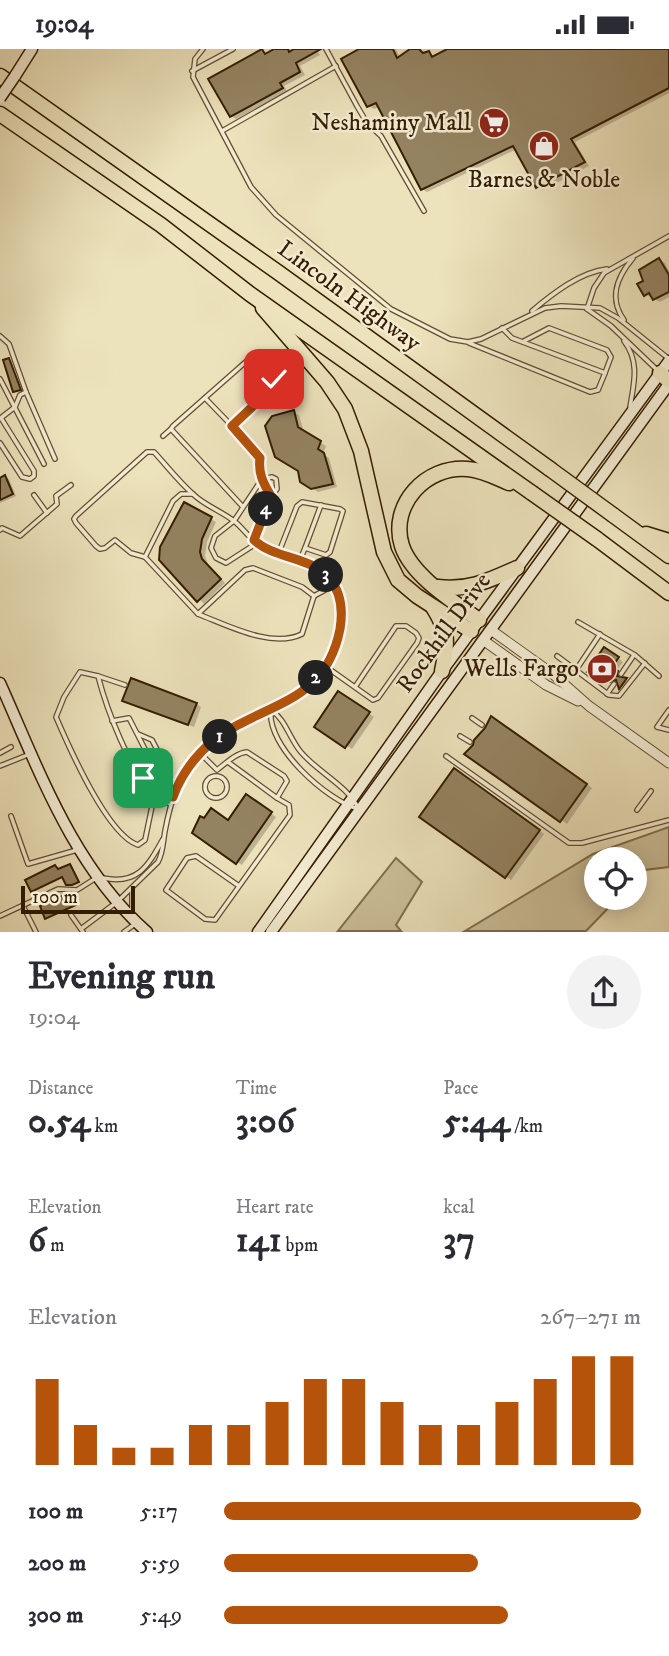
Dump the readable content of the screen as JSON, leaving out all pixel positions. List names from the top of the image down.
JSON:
{
  "streets": {
    "highway": ["Lincoln Highway"],
    "main road": ["Rockhill Drive"]
  },
  "places": {
    "supermarket": ["Neshaminy Mall"],
    "shop": ["Barnes & Noble"],
    "bank": ["Wells Fargo"]
  },
  "scale_bar": "100 m",
  "page": {
    "status": "19:04",
    "pins": [
      "4",
      "3",
      "2",
      "1"
    ],
    "scale": "100 m",
    "heading": ["Evening run", "19:04"],
    "stats": [
      ["Distance", "0.54 km"],
      ["Time", "3:06"],
      ["Pace", "5:44 /km"],
      ["Elevation", "6 m"],
      ["Heart rate", "141 bpm"],
      ["kcal", "37"]
    ],
    "chart": ["Elevation", "267–271 m"],
    "list": [
      {
        "name": "100 m",
        "note": "5:17"
      },
      {
        "name": "200 m",
        "note": "5:59"
      },
      {
        "name": "300 m",
        "note": "5:49"
      }
    ]
  }
}
